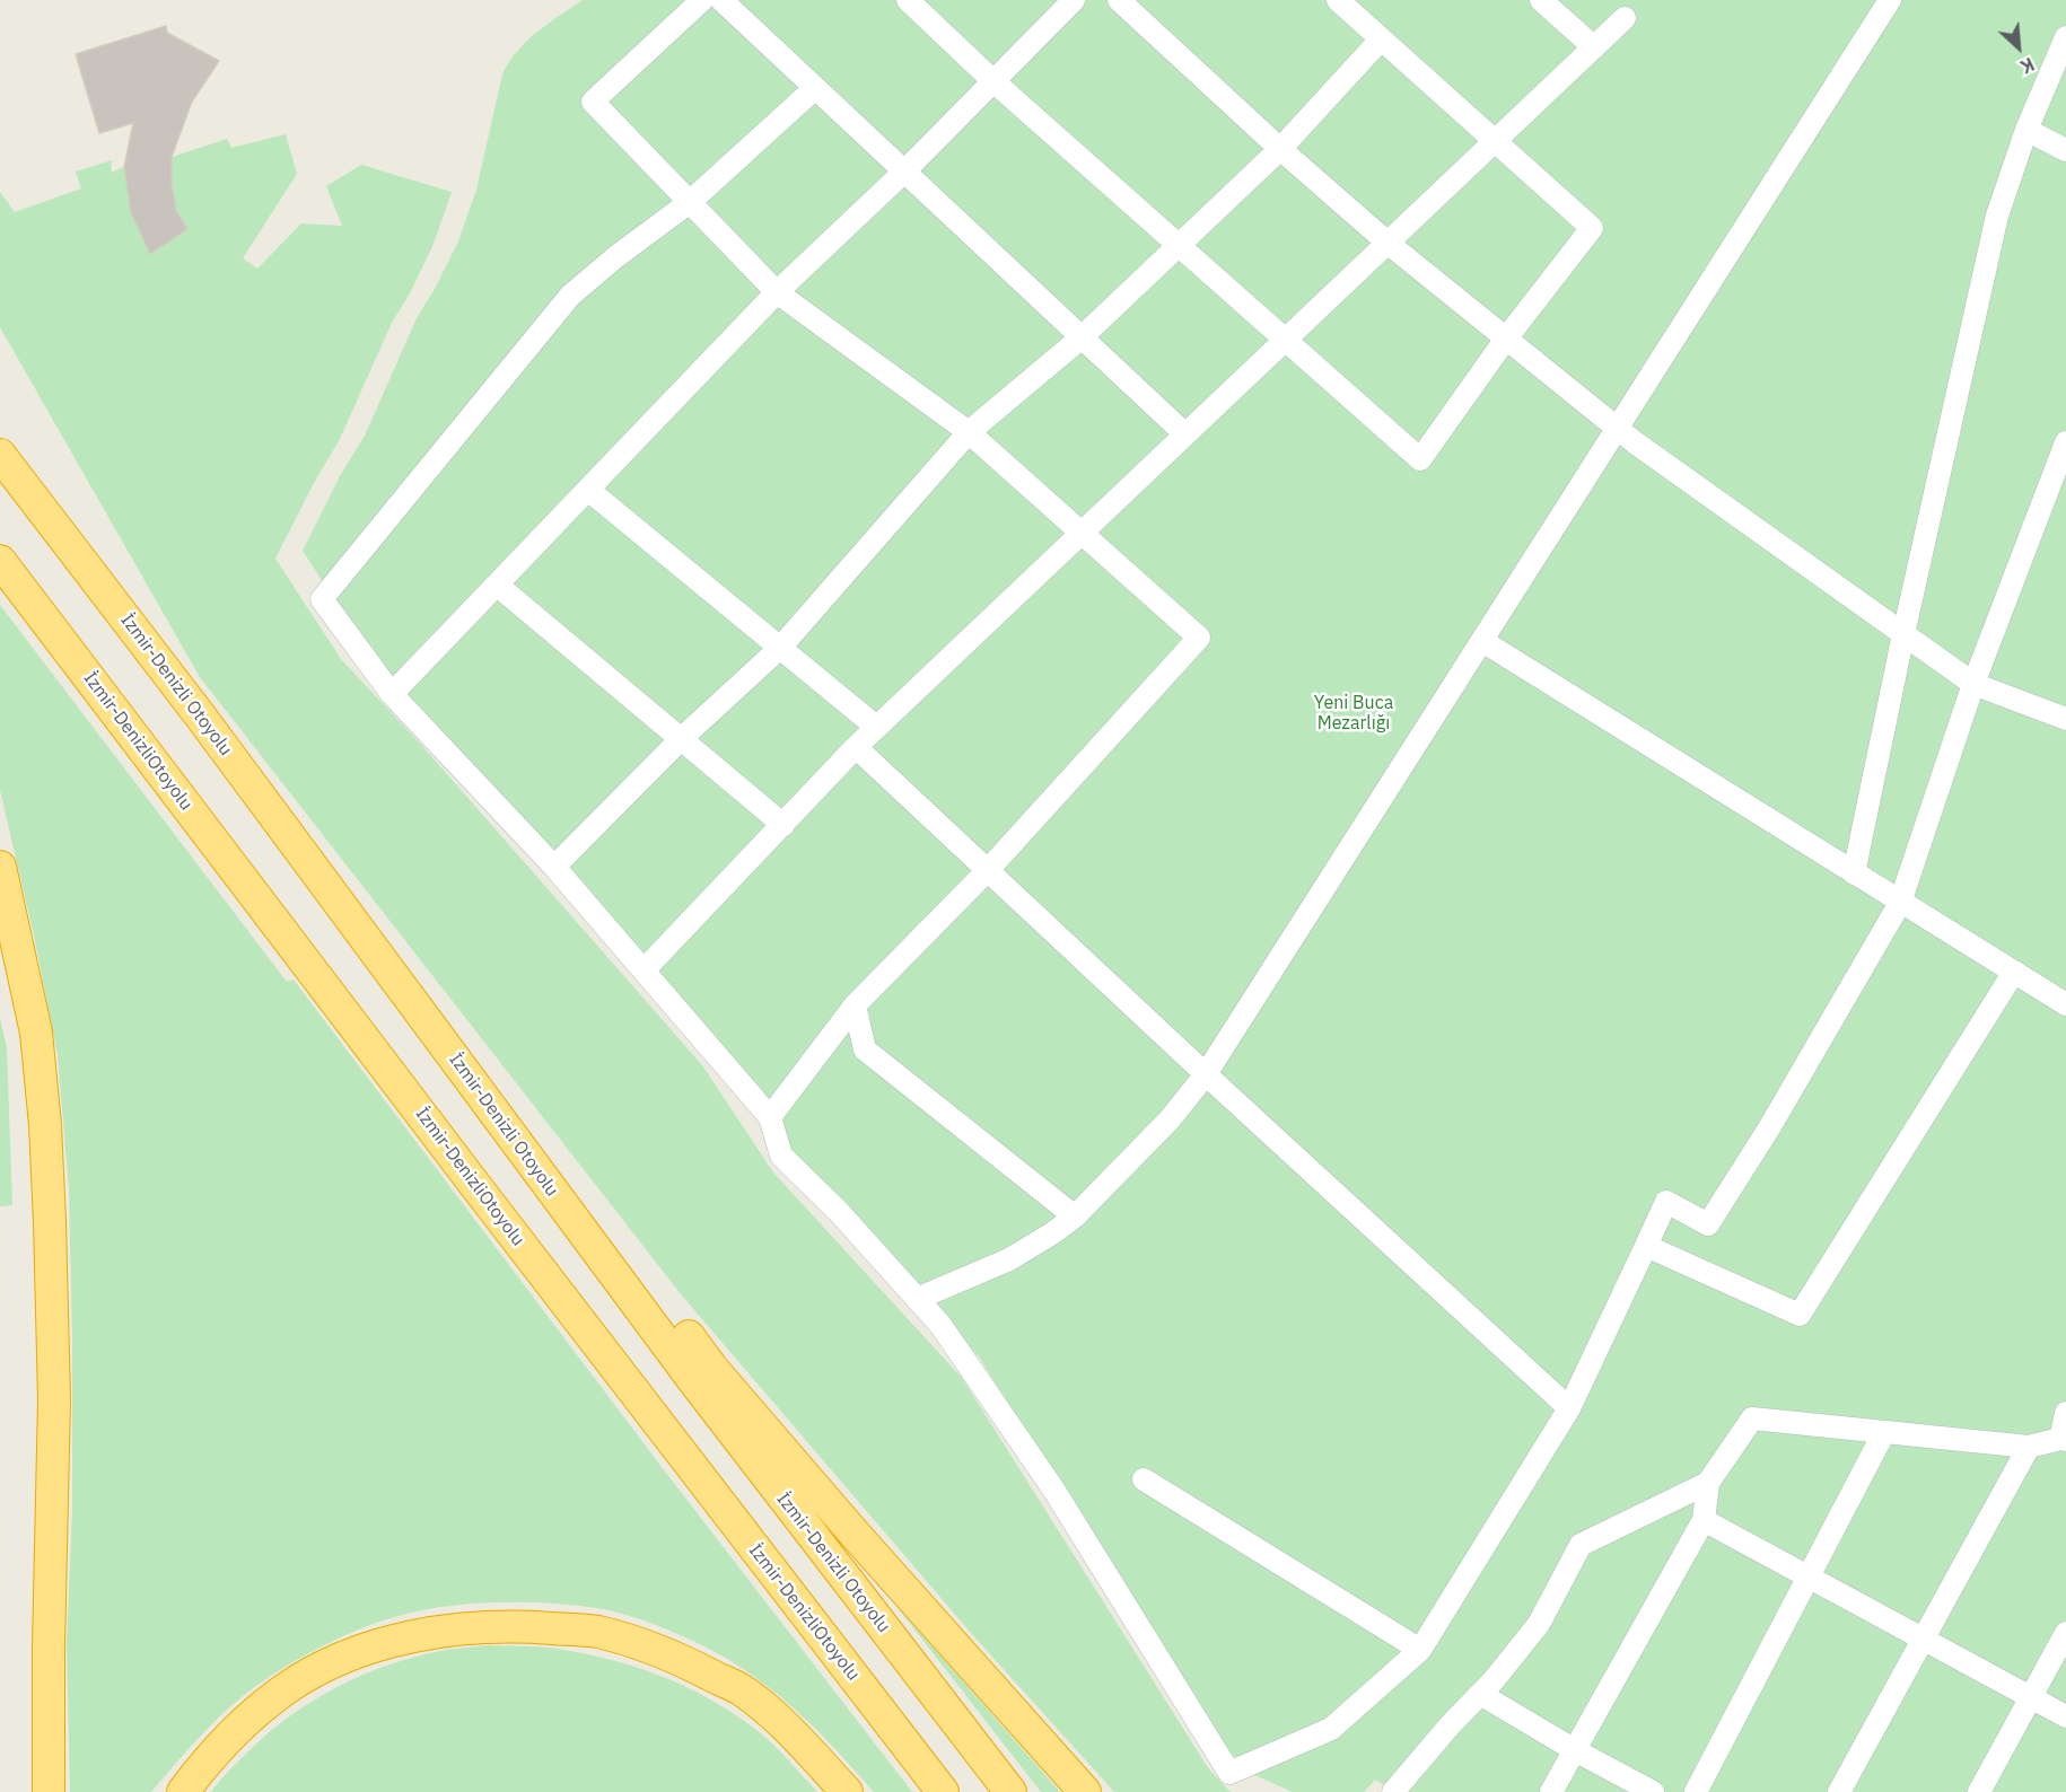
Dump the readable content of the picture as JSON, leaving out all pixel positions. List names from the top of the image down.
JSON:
{
  "streets": {
    "highway": ["İzmir-Denizli Otoyolu", "İzmir-DenizliOtoyolu"]
  },
  "parks": ["Yeni Buca Mezarlığı"],
  "north": "bottom right"
}
